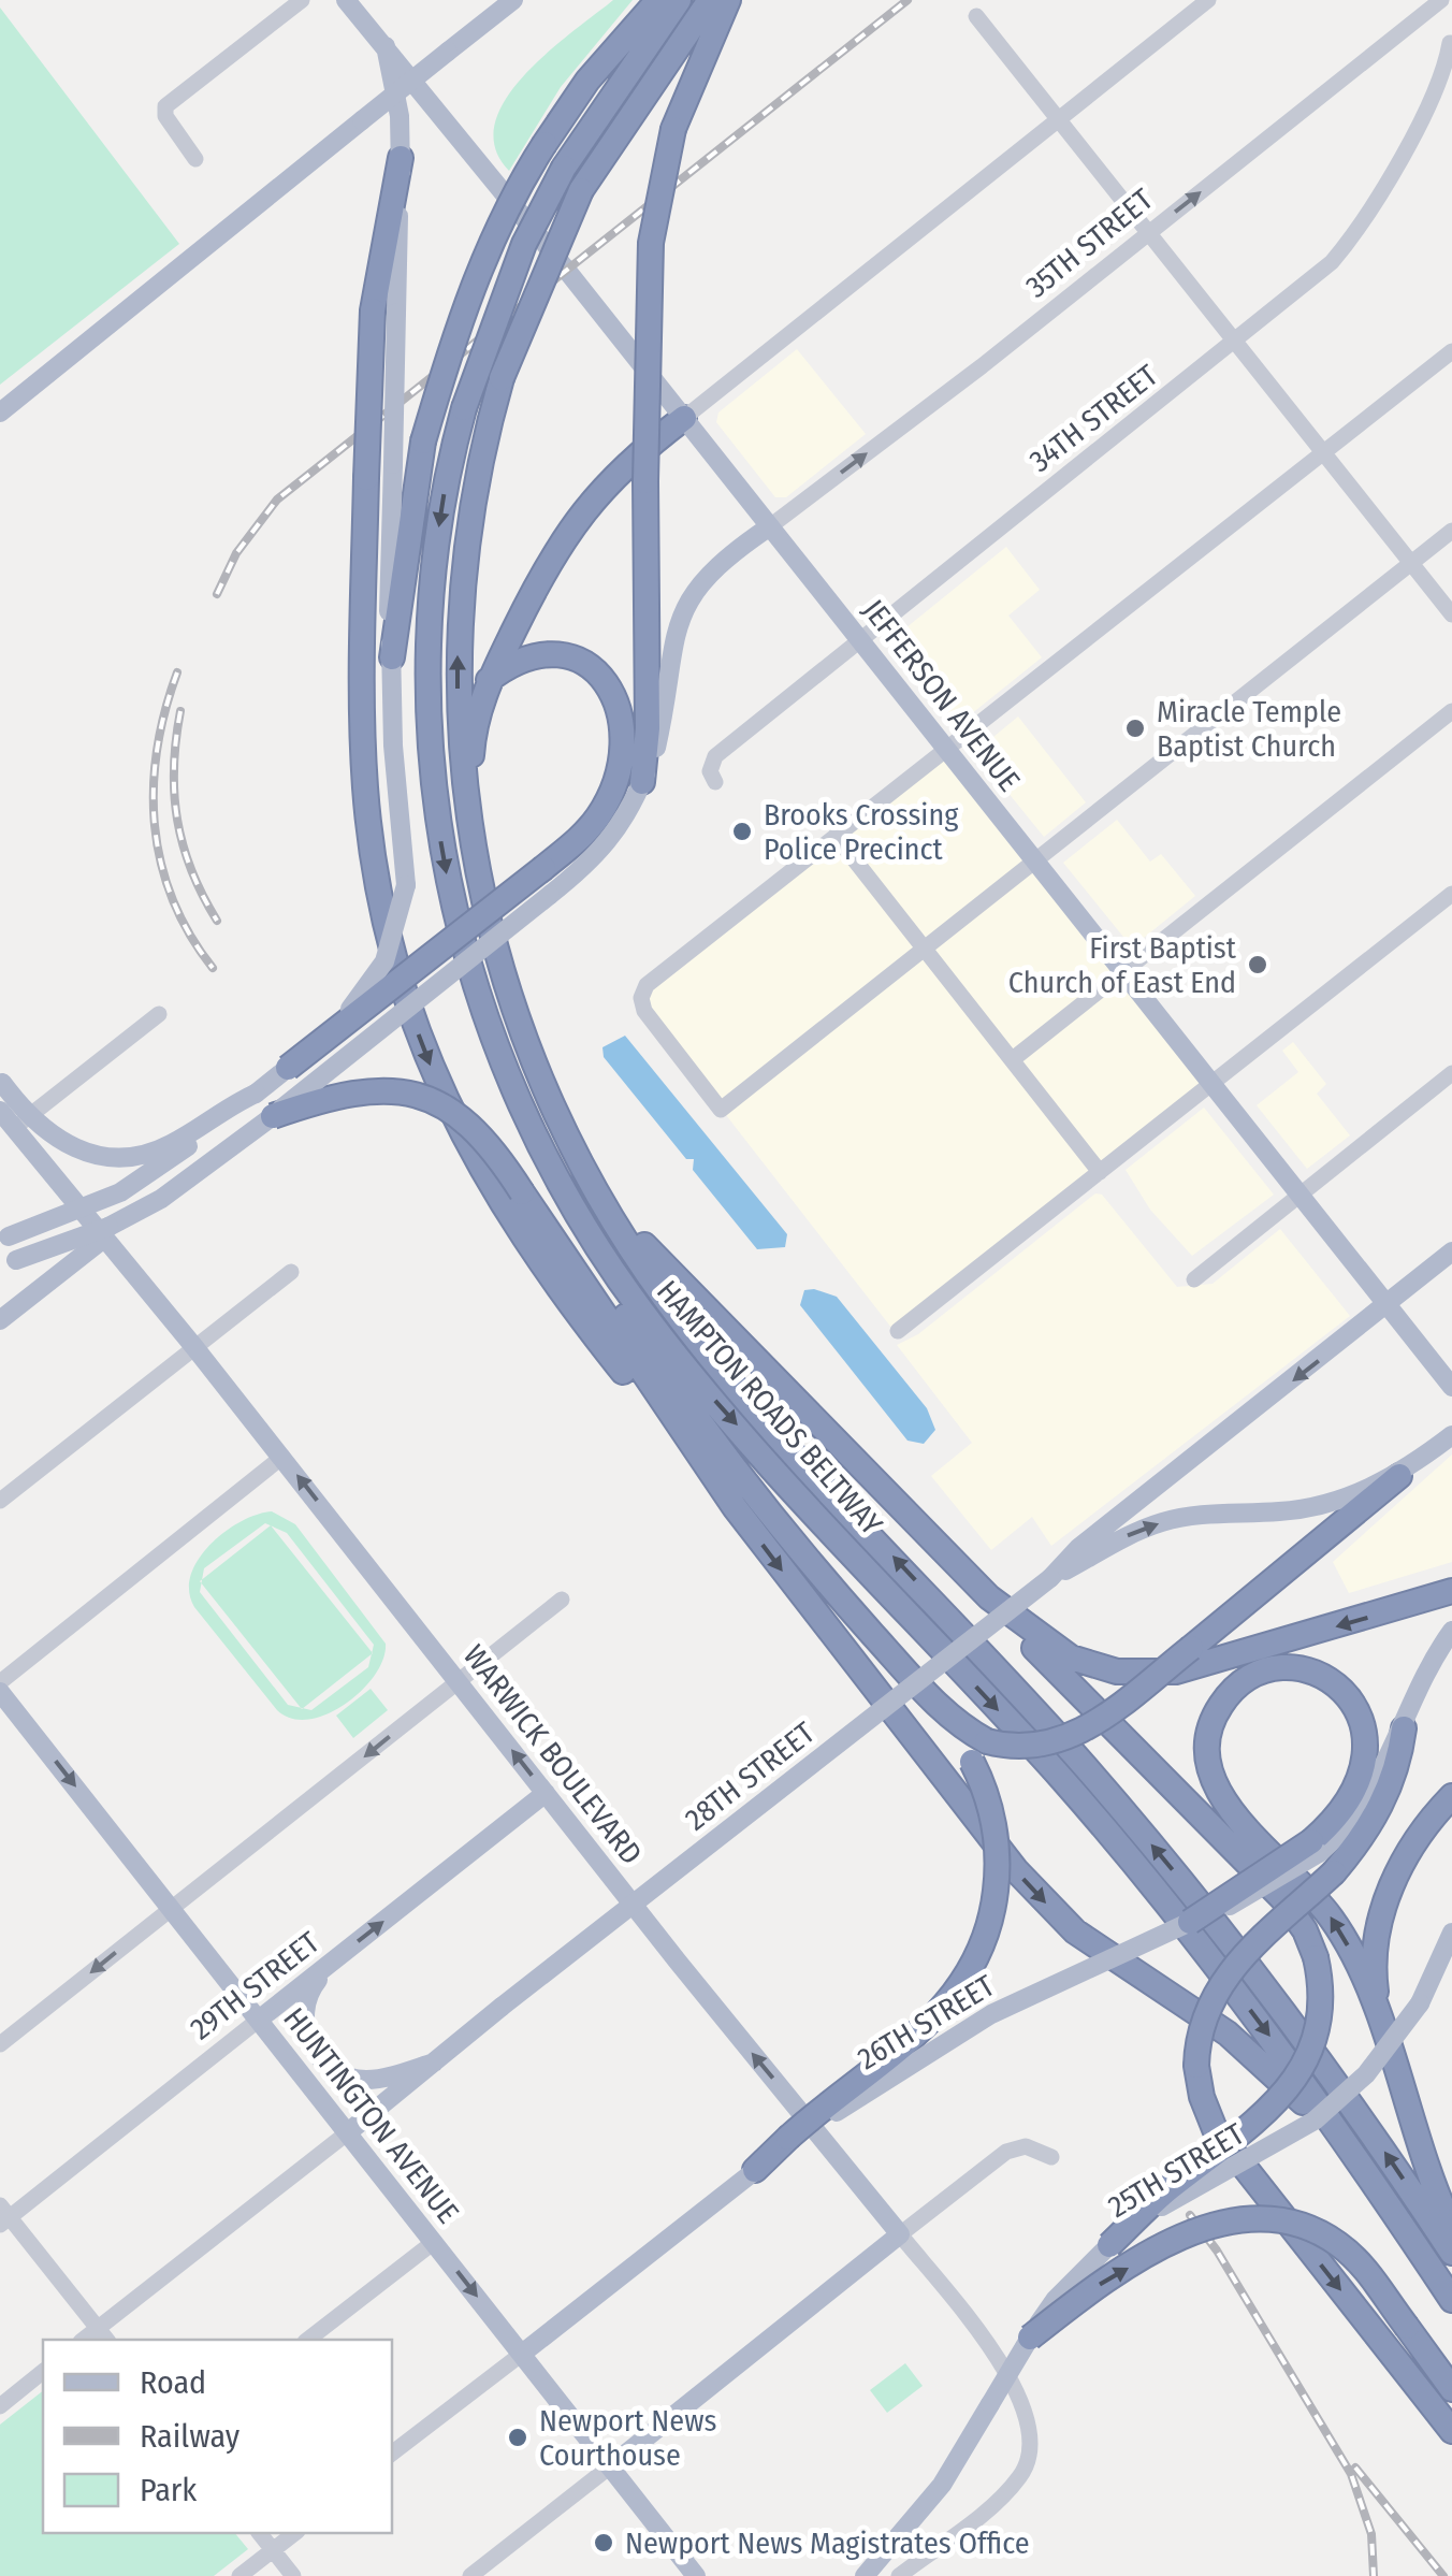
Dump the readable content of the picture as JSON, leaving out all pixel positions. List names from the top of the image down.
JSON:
{
  "streets": {
    "highway": ["HAMPTON ROADS BELTWAY"],
    "main road": [
      "JEFFERSON AVENUE",
      "WARWICK BOULEVARD",
      "28TH STREET",
      "29TH STREET",
      "26TH STREET",
      "HUNTINGTON AVENUE",
      "25TH STREET"
    ],
    "street": ["35TH STREET", "34TH STREET"]
  },
  "crossings": [
    ["35TH STREET", "JEFFERSON AVENUE"],
    ["34TH STREET", "JEFFERSON AVENUE"],
    ["JEFFERSON AVENUE", "28TH STREET"],
    ["WARWICK BOULEVARD", "29TH STREET"],
    ["28TH STREET", "HUNTINGTON AVENUE"],
    ["29TH STREET", "HUNTINGTON AVENUE"]
  ],
  "one_way": ["WARWICK BOULEVARD", "29TH STREET", "HUNTINGTON AVENUE"],
  "places": [
    "Miracle Temple Baptist Church",
    "Brooks Crossing Police Precinct",
    "First Baptist Church of East End",
    "Newport News Courthouse",
    "Newport News Magistrates Office"
  ],
  "legend": ["Road", "Railway", "Park"]
}
